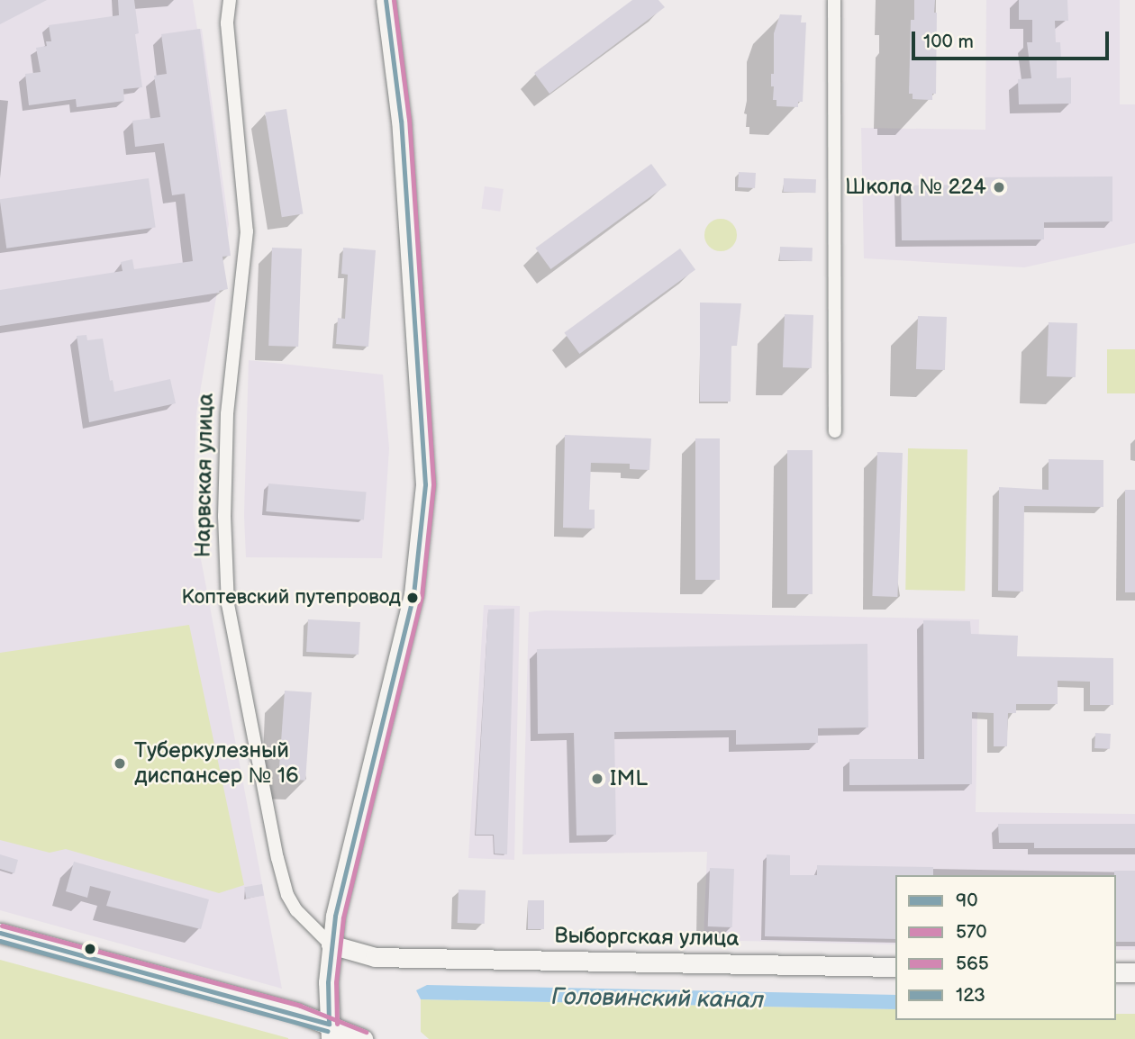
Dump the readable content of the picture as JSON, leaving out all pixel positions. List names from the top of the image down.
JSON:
{
  "streets": {
    "street": ["Нарвская улица", "Выборгская улица"]
  },
  "crossings": [
    ["Нарвская улица", "Выборгская улица"]
  ],
  "water": ["Головинский канал"],
  "places": [
    "Школа № 224",
    "Коптевский путепровод",
    "Туберкулезный диспансер № 16",
    "IML"
  ],
  "lines": [
    "transit line 90",
    "transit line 570",
    "transit line 565",
    "transit line 123"
  ],
  "legend": [
    "90",
    "570",
    "565",
    "123"
  ],
  "scale_bar": "100 m"
}
